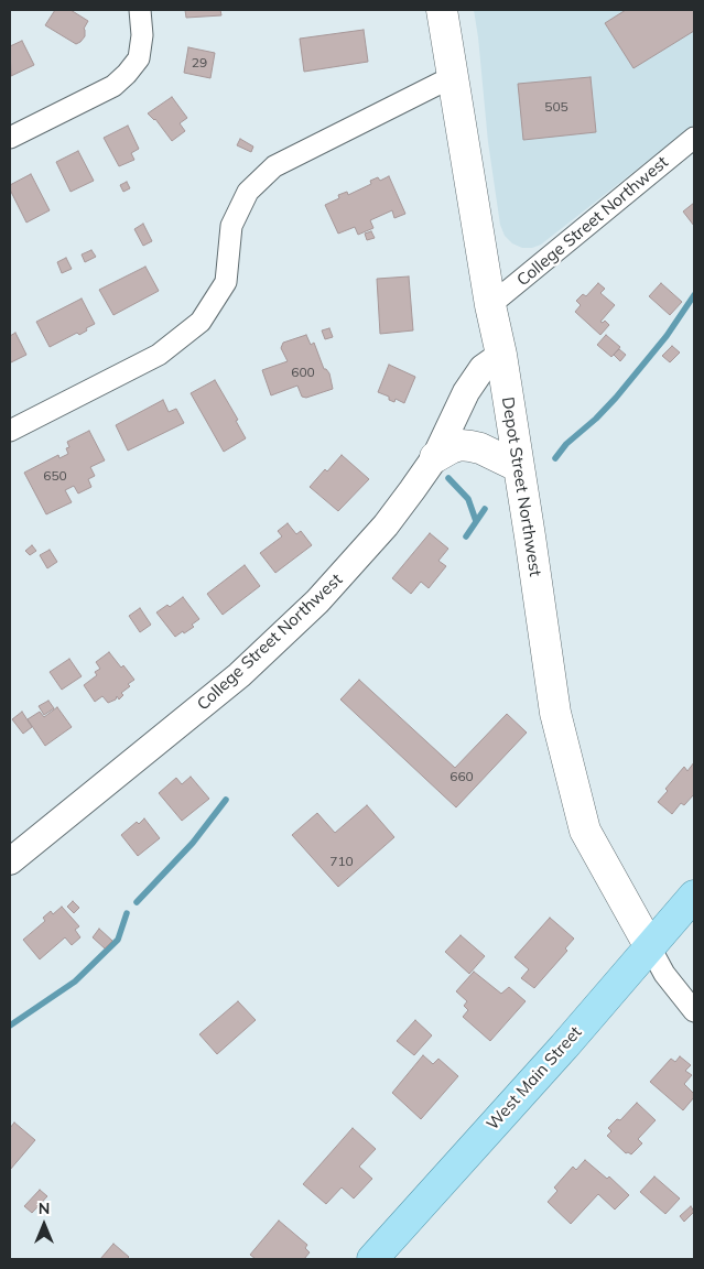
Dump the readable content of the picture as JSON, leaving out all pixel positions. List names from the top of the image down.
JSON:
{
  "streets": {
    "main road": ["Depot Street Northwest", "West Main Street"],
    "street": ["College Street Northwest"]
  },
  "crossings": [
    ["College Street Northwest", "Depot Street Northwest"],
    ["Depot Street Northwest", "West Main Street"]
  ],
  "house_numbers": [
    "29",
    "505",
    "600",
    "650",
    "660",
    "710"
  ],
  "north": "top"
}
